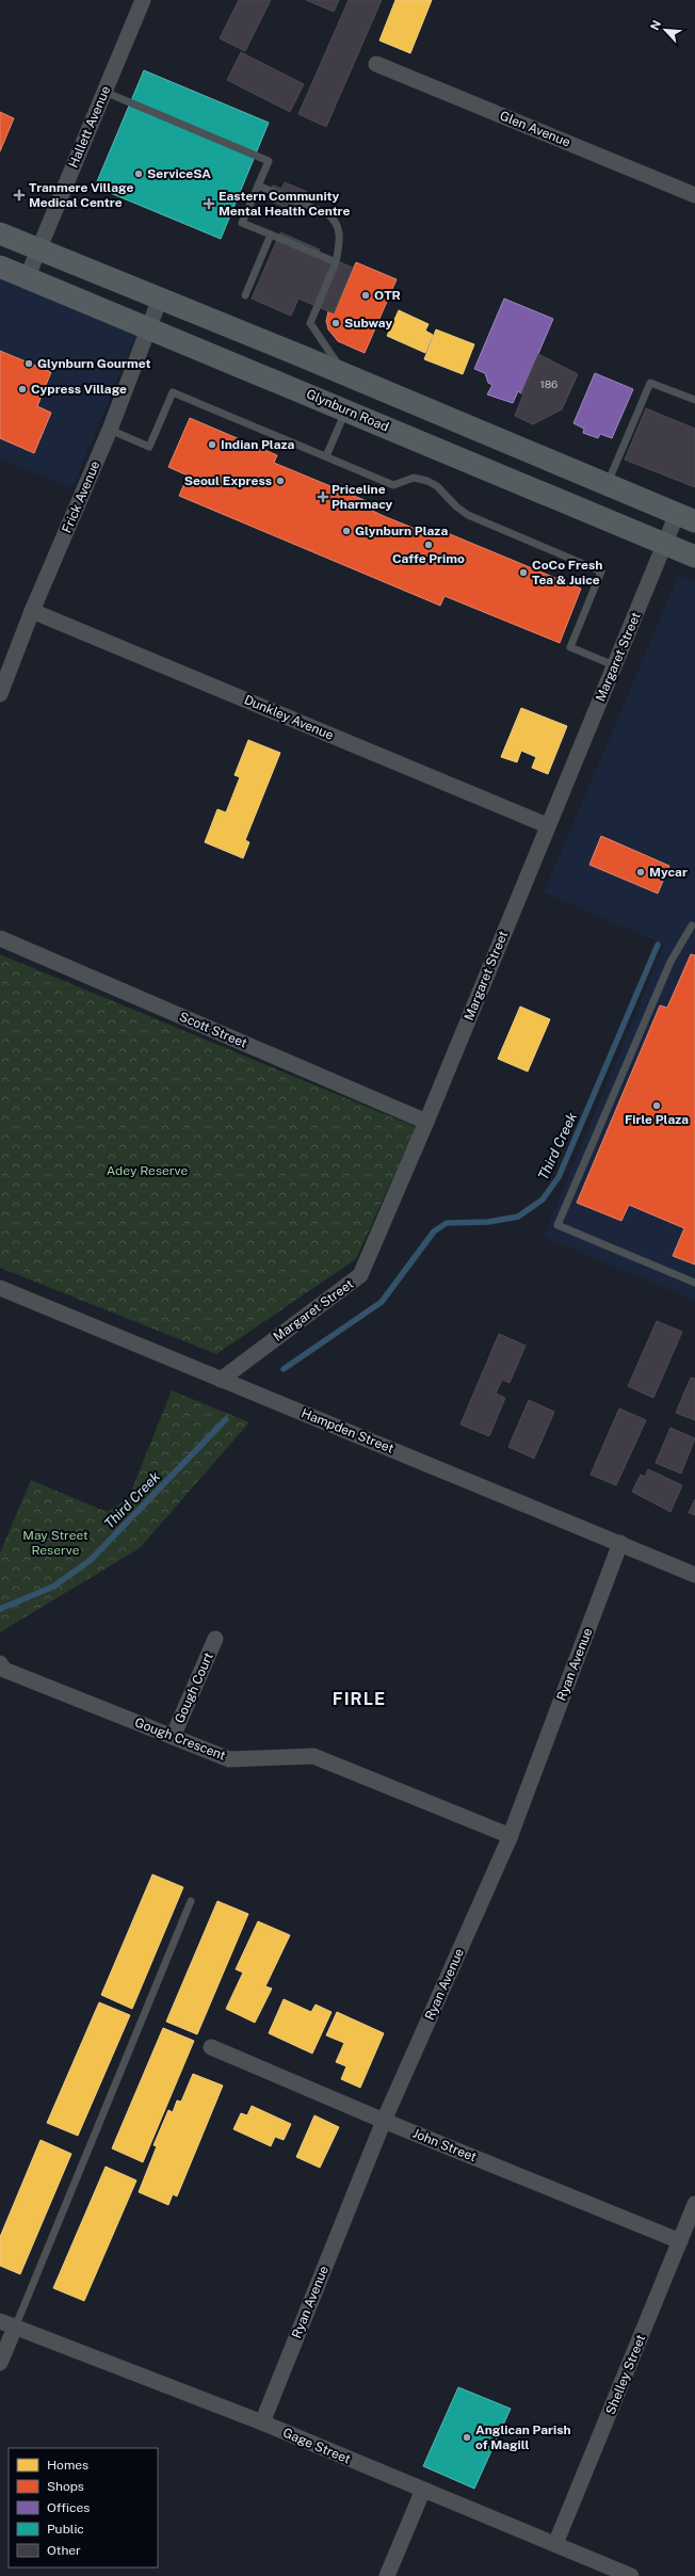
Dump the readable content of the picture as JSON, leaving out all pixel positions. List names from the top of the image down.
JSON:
{
  "streets": {
    "main road": ["Glynburn Road"],
    "street": [
      "Hallett Avenue",
      "Glen Avenue",
      "Frick Avenue",
      "Margaret Street",
      "Dunkley Avenue",
      "Scott Street",
      "Hampden Street",
      "Ryan Avenue",
      "Gough Court",
      "Gough Crescent",
      "John Street",
      "Shelley Street",
      "Gage Street"
    ]
  },
  "crossings": [
    ["Hallett Avenue", "Glynburn Road"],
    ["Glynburn Road", "Frick Avenue"],
    ["Glynburn Road", "Margaret Street"],
    ["Frick Avenue", "Dunkley Avenue"],
    ["Margaret Street", "Dunkley Avenue"],
    ["Margaret Street", "Scott Street"],
    ["Margaret Street", "Hampden Street"],
    ["Hampden Street", "Ryan Avenue"],
    ["Ryan Avenue", "Gough Crescent"],
    ["Ryan Avenue", "John Street"],
    ["Ryan Avenue", "Gage Street"],
    ["Gough Court", "Gough Crescent"],
    ["John Street", "Shelley Street"],
    ["Shelley Street", "Gage Street"]
  ],
  "districts": ["FIRLE"],
  "water": ["Third Creek"],
  "parks": ["Adey Reserve", "May Street Reserve"],
  "places": {
    "other": [
      "ServiceSA",
      "OTR",
      "Subway",
      "Glynburn Gourmet",
      "Cypress Village",
      "Indian Plaza",
      "Seoul Express",
      "Glynburn Plaza",
      "Caffe Primo",
      "CoCo Fresh Tea & Juice",
      "Mycar",
      "Firle Plaza",
      "Anglican Parish of Magill"
    ],
    "health": ["Tranmere Village Medical Centre", "Eastern Community Mental Health Centre", "Priceline Pharmacy"]
  },
  "house_numbers": ["186"],
  "legend": [
    "Homes",
    "Shops",
    "Offices",
    "Public",
    "Other"
  ],
  "north": "top left"
}
